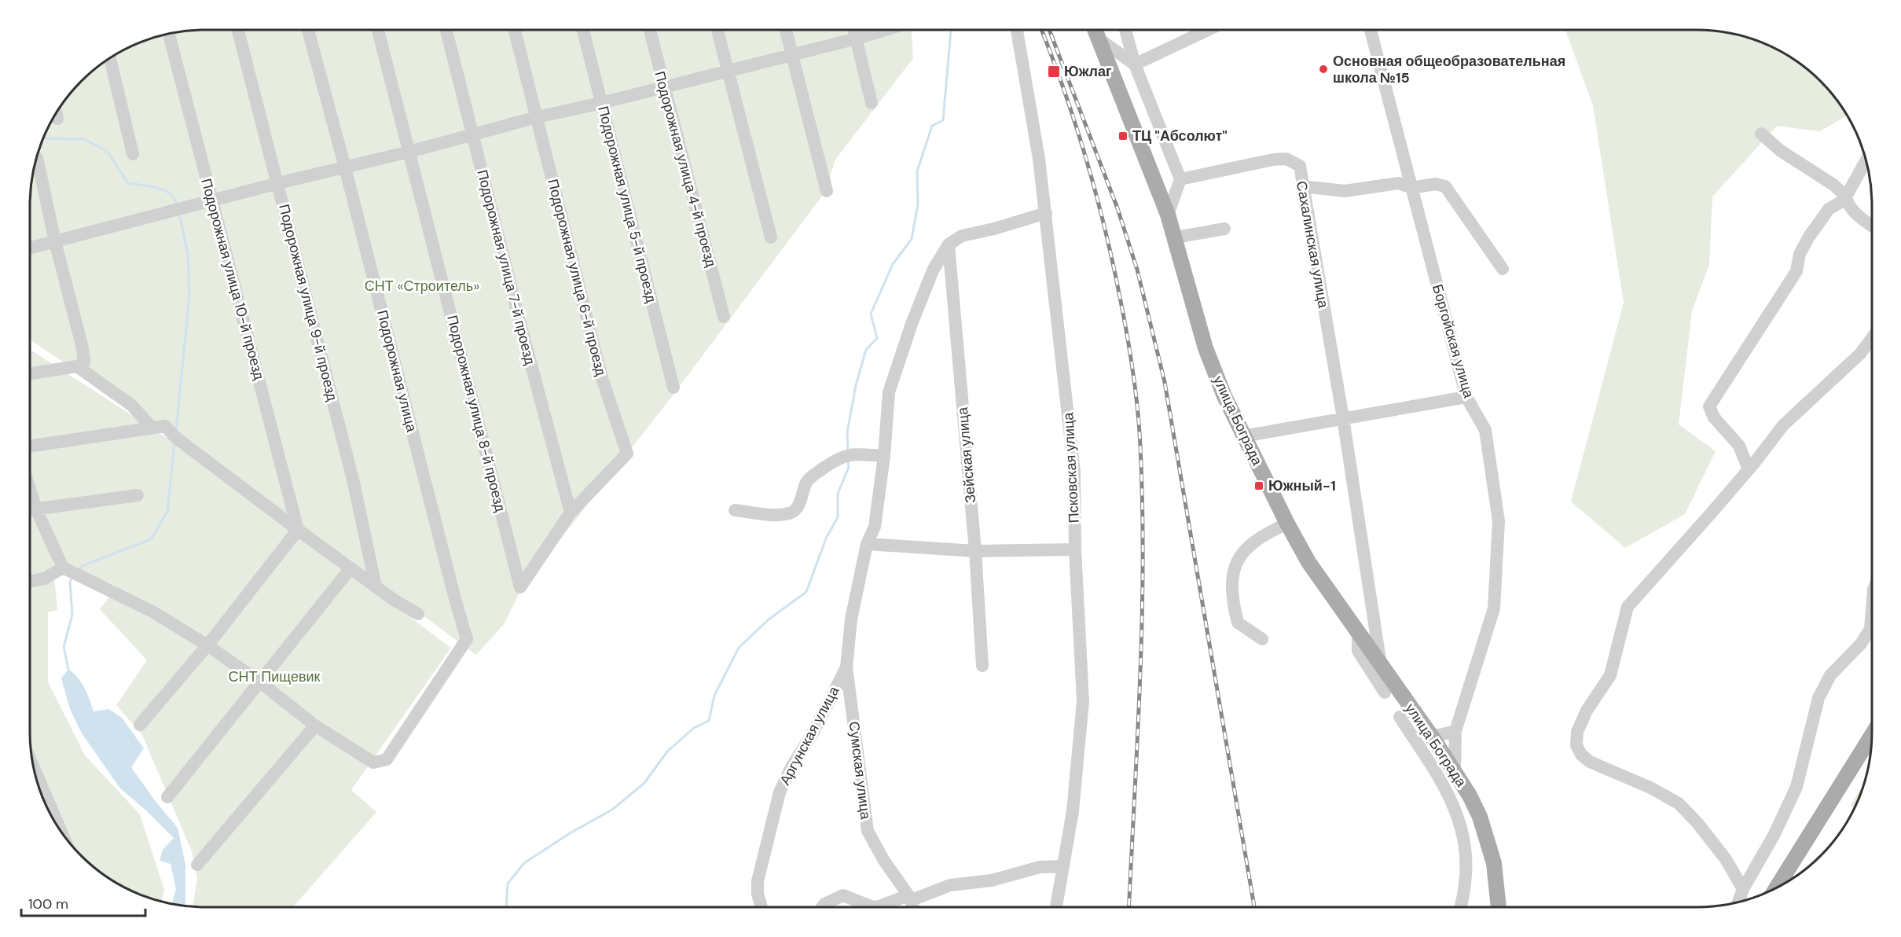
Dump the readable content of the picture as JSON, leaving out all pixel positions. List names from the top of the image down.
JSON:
{
  "streets": {
    "main road": ["улица Бограда"],
    "street": [
      "Подорожная улица 4-й проезд",
      "Подорожная улица 5-й проезд",
      "Сахалинская улица",
      "Подорожная улица 7-й проезд",
      "Подорожная улица 6-й проезд",
      "Подорожная улица 10-й проезд",
      "Подорожная улица 9-й проезд",
      "Боргойская улица",
      "Подорожная улица",
      "Подорожная улица 8-й проезд",
      "Зейская улица",
      "Псковская улица",
      "Аргунская улица",
      "Сумская улица"
    ]
  },
  "crossings": [
    ["Сахалинская улица", "улица Бограда"],
    ["Подорожная улица 7-й проезд", "Подорожная улица 6-й проезд"],
    ["Подорожная улица 7-й проезд", "Подорожная улица 8-й проезд"],
    ["Подорожная улица 6-й проезд", "Подорожная улица 8-й проезд"],
    ["Боргойская улица", "улица Бограда"],
    ["Аргунская улица", "Сумская улица"]
  ],
  "parks": ["СНТ «Строитель»", "СНТ Пищевик"],
  "places": {
    "other": ["Основная общеобразовательная школа №15"],
    "transit": ["Южлаг", "ТЦ \"Абсолют\"", "Южный-1"]
  },
  "scale_bar": "100 m"
}
